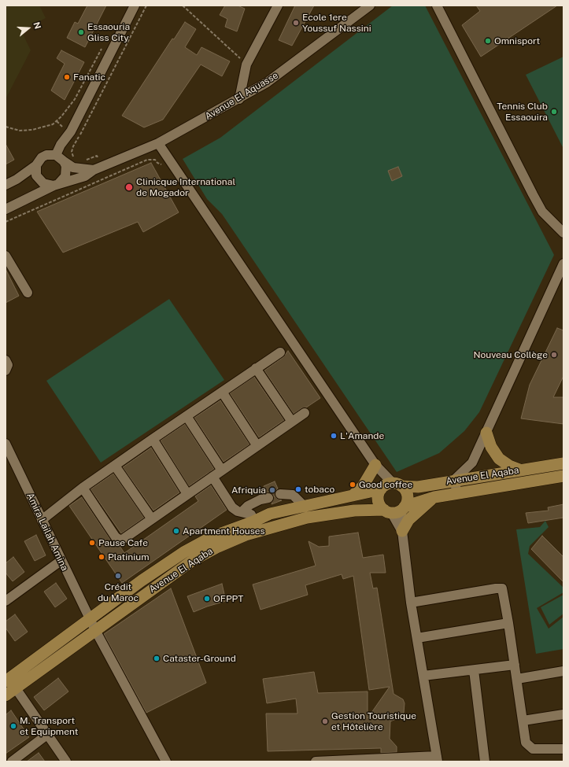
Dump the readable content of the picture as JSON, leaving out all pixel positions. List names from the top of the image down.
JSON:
{
  "streets": {
    "main road": ["Avenue El Aqaba"],
    "street": ["Avenue El Aquasse", "Amira Lailah Amina"]
  },
  "crossings": [
    ["Avenue El Aqaba", "Amira Lailah Amina"]
  ],
  "places": [
    "Ecole 1ere Youssuf Nassini",
    "Essaouria Gliss City",
    "Omnisport",
    "Fanatic",
    "Tennis Club Essaouira",
    "Clinicque International de Mogador",
    "Nouveau Collège",
    "L'Amande",
    "Good coffee",
    "tobaco",
    "Afriquia",
    "Apartment Houses",
    "Pause Cafe",
    "Platinium",
    "Crédit du Maroc",
    "OFPPT",
    "Cataster-Ground",
    "Gestion Touristique et Hôtelière",
    "M. Transport et Equipment"
  ],
  "north": "right"
}
